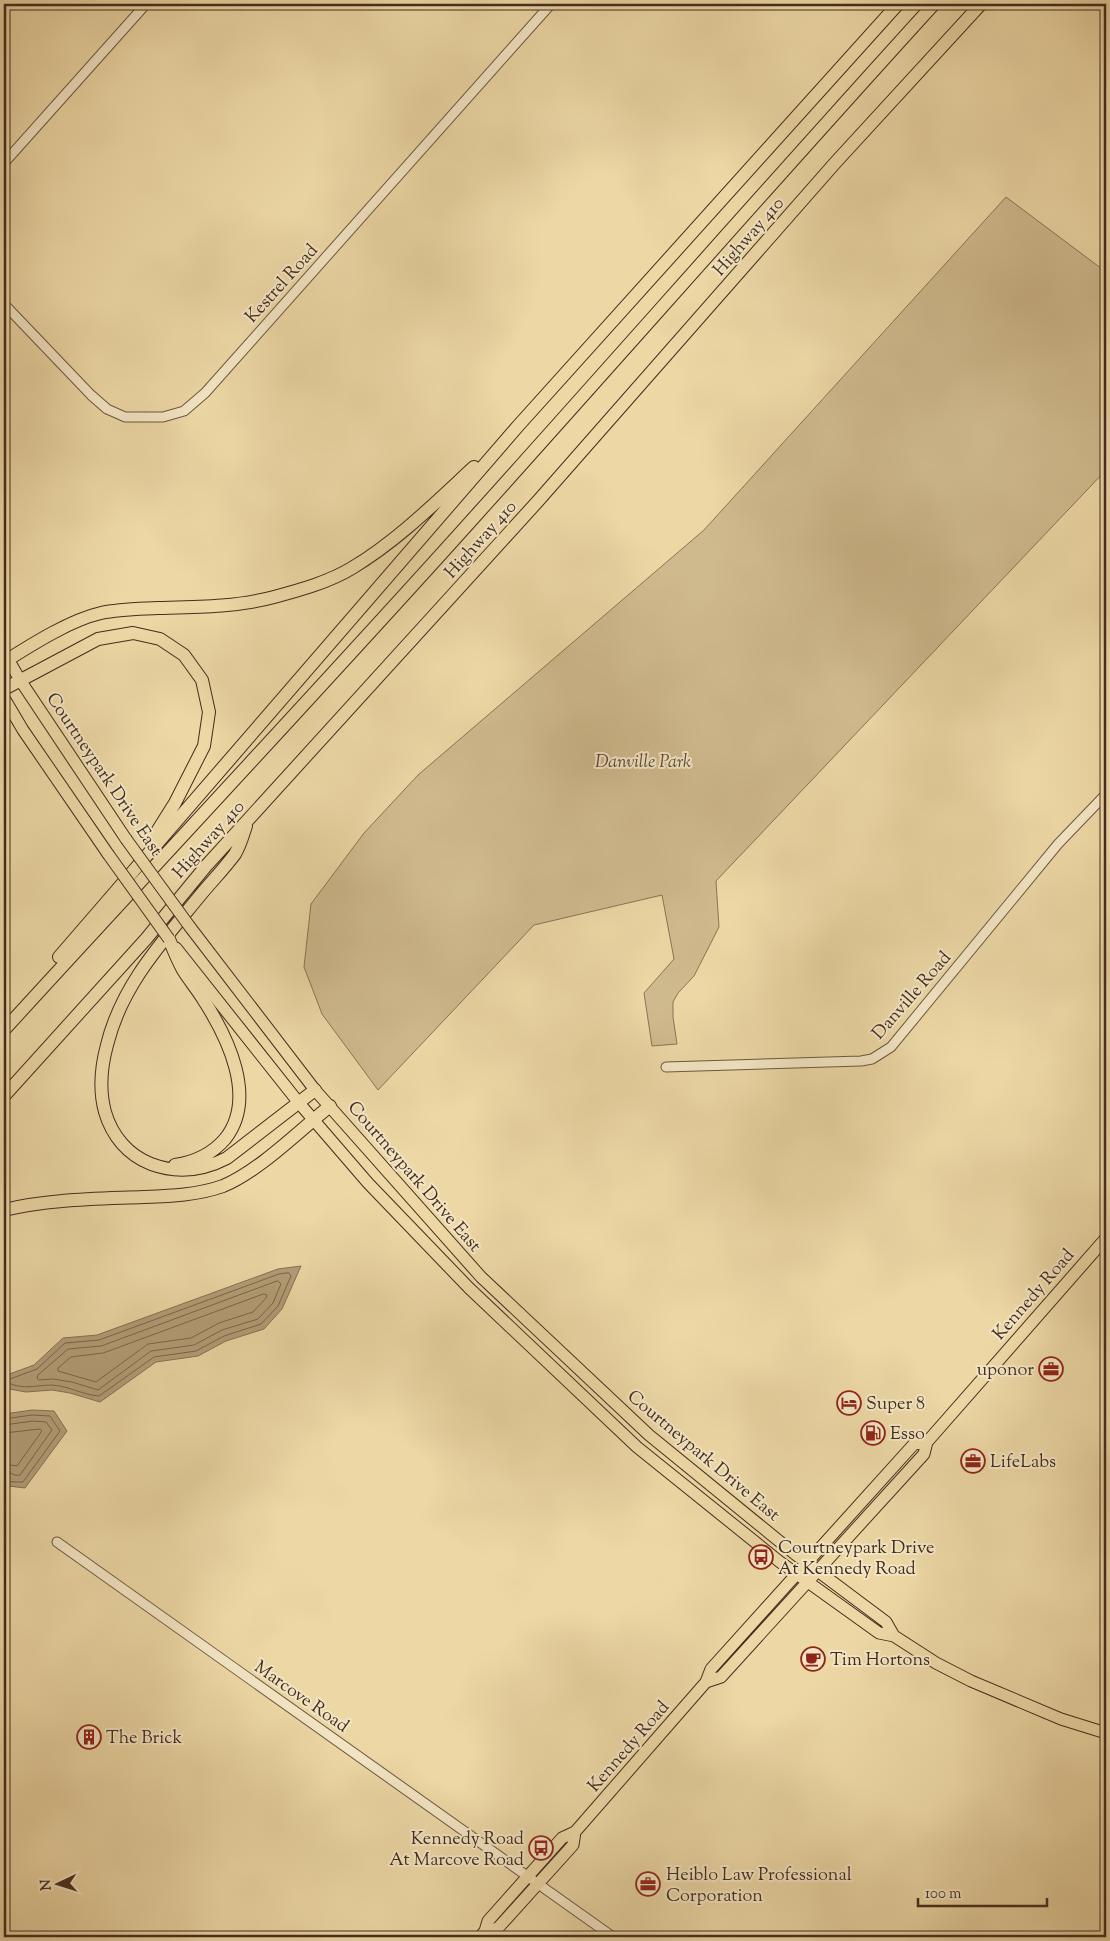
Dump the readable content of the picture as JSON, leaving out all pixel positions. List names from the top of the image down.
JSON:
{
  "streets": {
    "highway": ["Highway 410"],
    "main road": ["Courtneypark Drive East", "Kennedy Road"],
    "street": ["Kestrel Road", "Danville Road", "Marcove Road"]
  },
  "crossings": [
    ["Courtneypark Drive East", "Kennedy Road"],
    ["Kennedy Road", "Marcove Road"]
  ],
  "parks": ["Danville Park"],
  "places": {
    "office": ["uponor", "LifeLabs", "Heiblo Law Professional Corporation"],
    "hotel": ["Super 8"],
    "fuel station": ["Esso"],
    "bus stop": ["Courtneypark Drive At Kennedy Road", "Kennedy Road At Marcove Road"],
    "cafe": ["Tim Hortons"],
    "building": ["The Brick"]
  },
  "scale_bar": "100 m",
  "north": "left"
}
